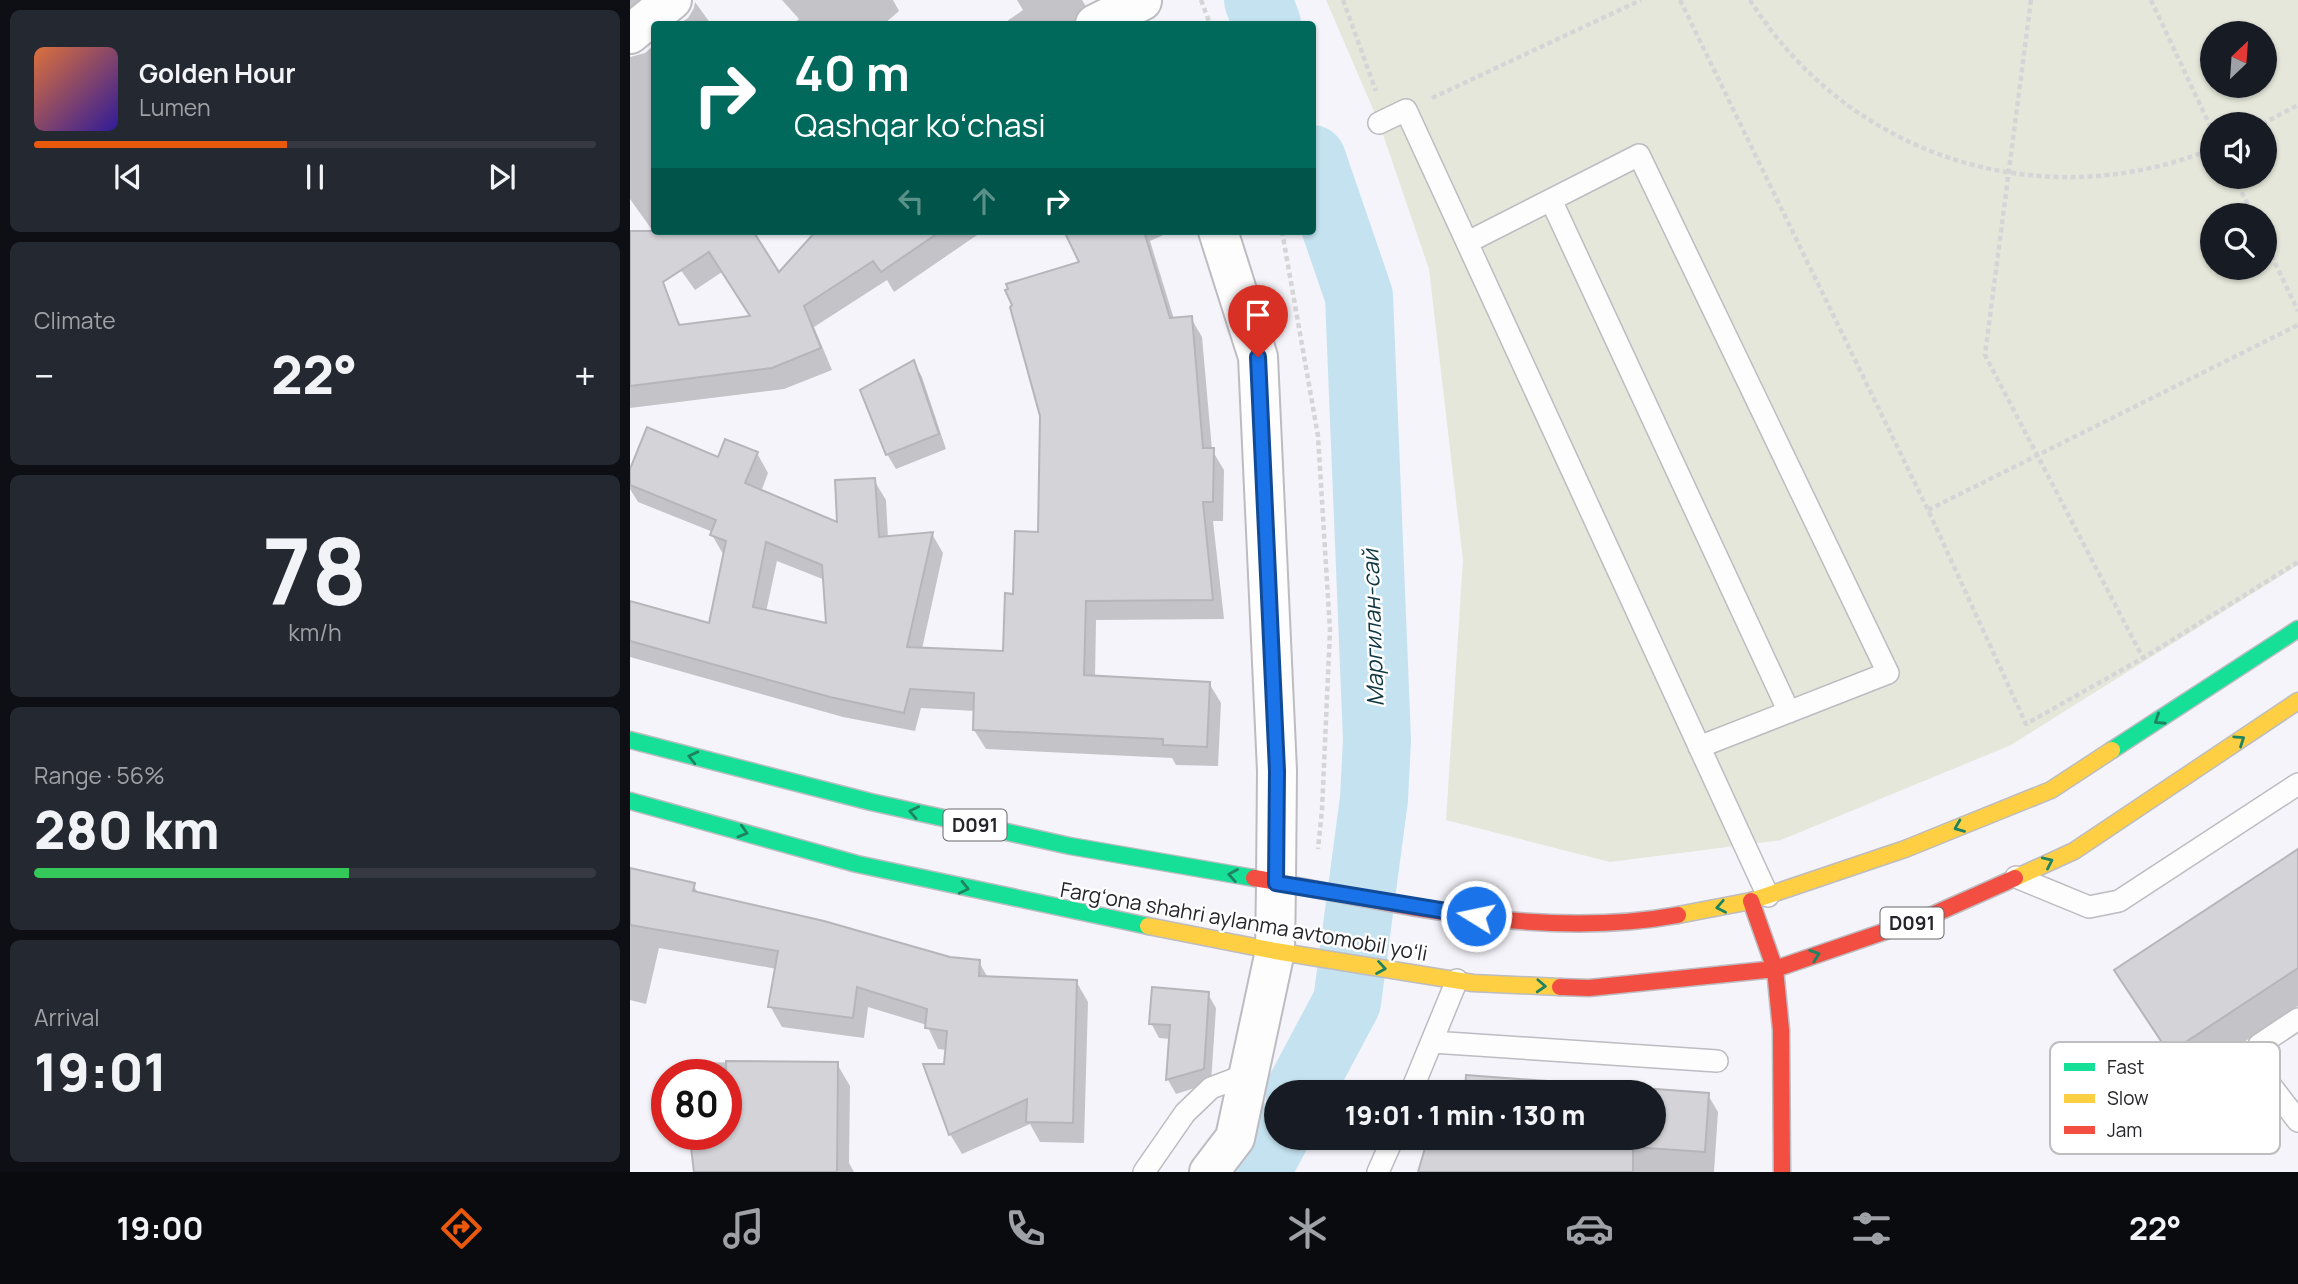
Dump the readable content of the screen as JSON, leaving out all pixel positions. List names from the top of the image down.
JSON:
{
  "streets": {
    "main road": ["D091", "Fargʻona shahri aylanma avtomobil yoʻli"]
  },
  "water": ["Маргилан-сай"],
  "legend": ["Fast", "Slow", "Jam"],
  "north": "top right",
  "page": {
    "turn": ["40 m", "Qashqar koʻchasi"],
    "song": ["Golden Hour", "Lumen"],
    "tile": [
      "Climate",
      ["78", "km/h"],
      ["Range · 56%", "280 km"],
      ["Arrival", "19:01"]
    ],
    "heat": ["−", "22°", "+"],
    "limit": "80",
    "trip": "19:01 · 1 min · 130 m",
    "tabs": ["19:00", "22°"]
  }
}
